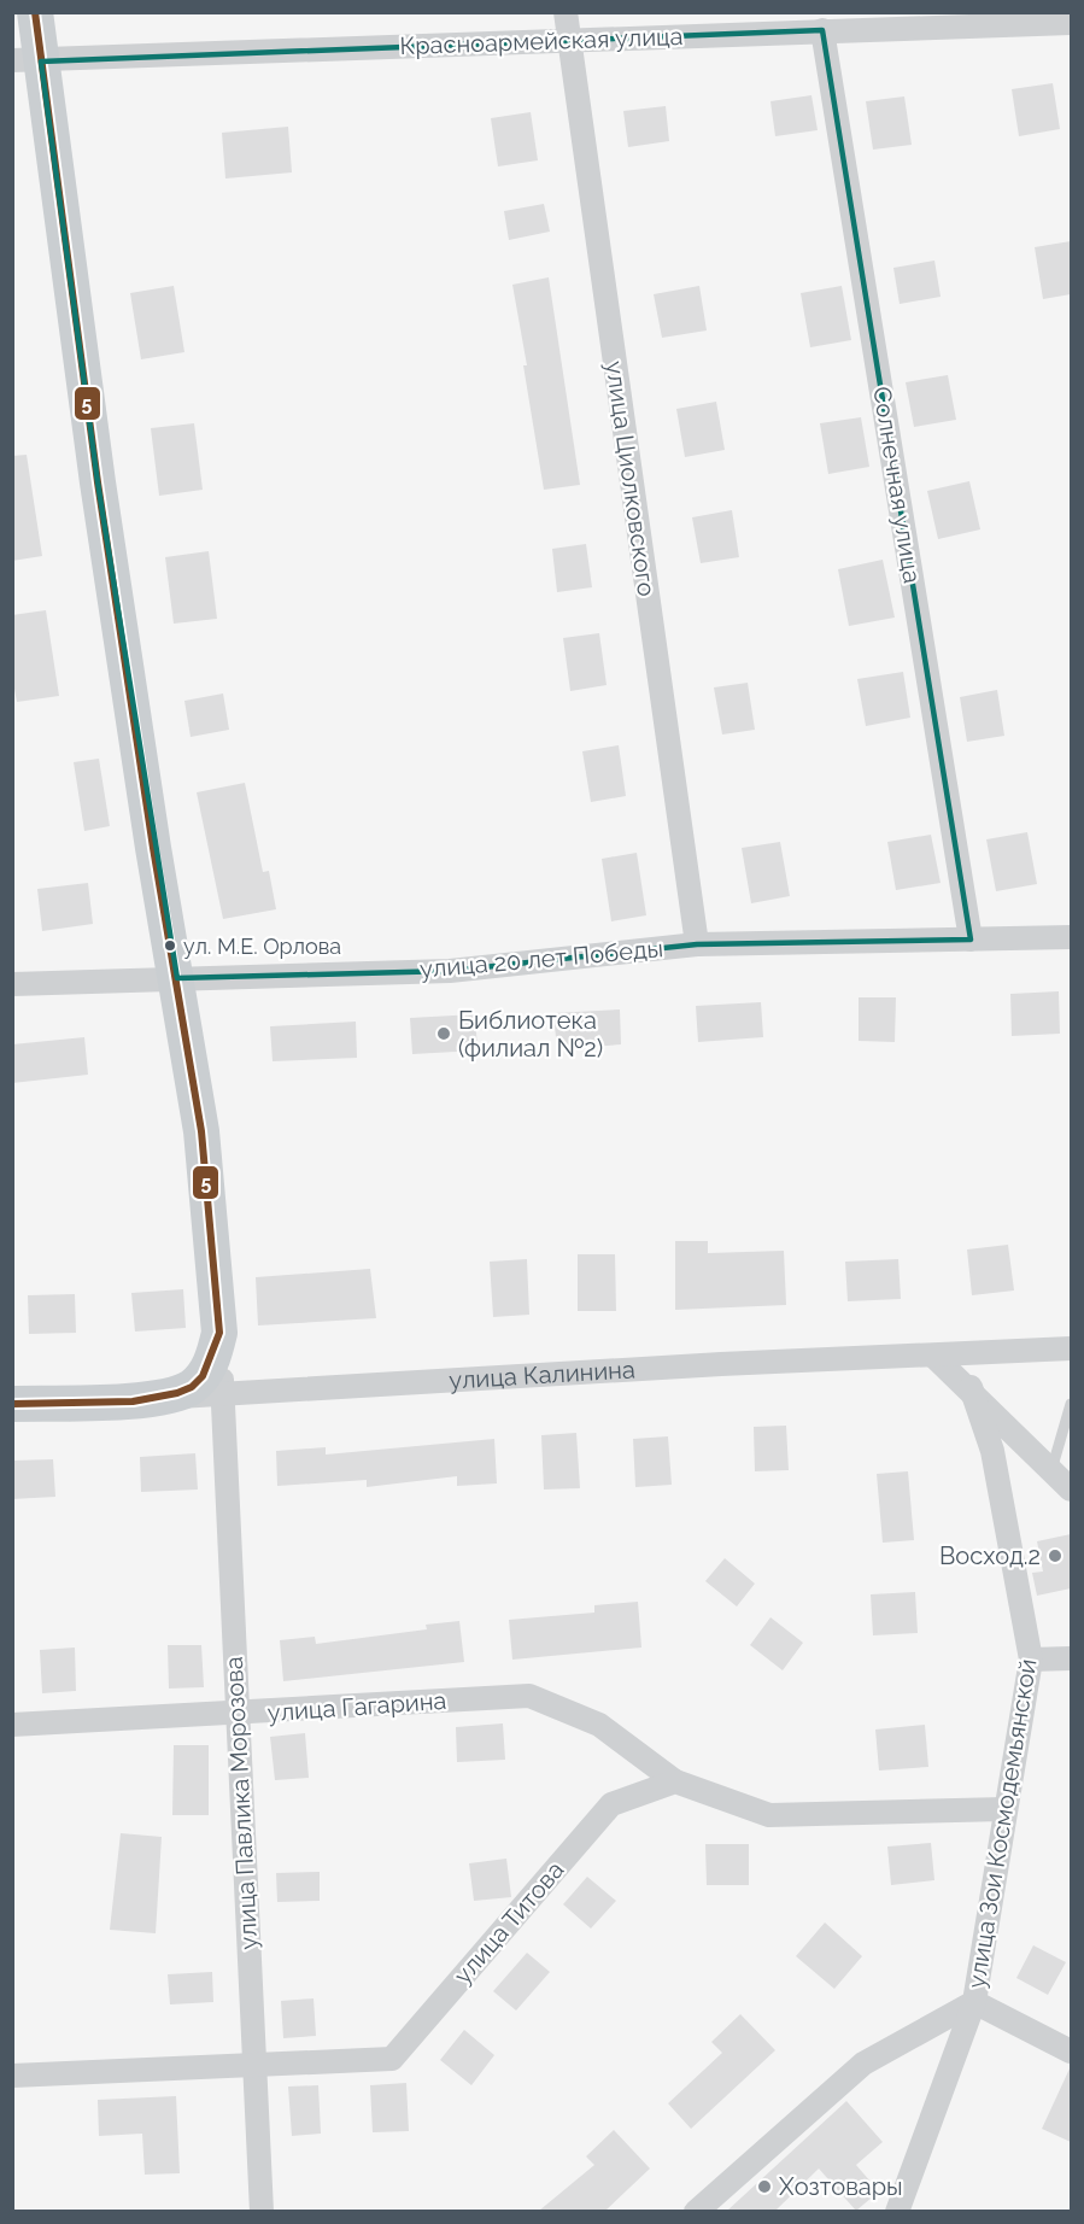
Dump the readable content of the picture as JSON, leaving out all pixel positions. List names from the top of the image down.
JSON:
{
  "streets": {
    "main road": ["улица Калинина"],
    "street": [
      "Красноармейская улица",
      "улица Циолковского",
      "Солнечная улица",
      "улица 20 лет Победы",
      "улица Гагарина",
      "улица Павлика Морозова",
      "улица Зои Космодемьянской",
      "улица Титова"
    ]
  },
  "crossings": [
    ["Красноармейская улица", "улица Циолковского"],
    ["Красноармейская улица", "Солнечная улица"],
    ["улица Циолковского", "улица 20 лет Победы"],
    ["Солнечная улица", "улица 20 лет Победы"],
    ["улица Калинина", "улица Павлика Морозова"],
    ["улица Гагарина", "улица Павлика Морозова"],
    ["улица Гагарина", "улица Титова"],
    ["улица Павлика Морозова", "улица Титова"]
  ],
  "places": [
    "ул. М.Е. Орлова",
    "Библиотека (филиал №2)",
    "Восход.2",
    "Хозтовары"
  ],
  "lines": ["transit line 5"]
}
